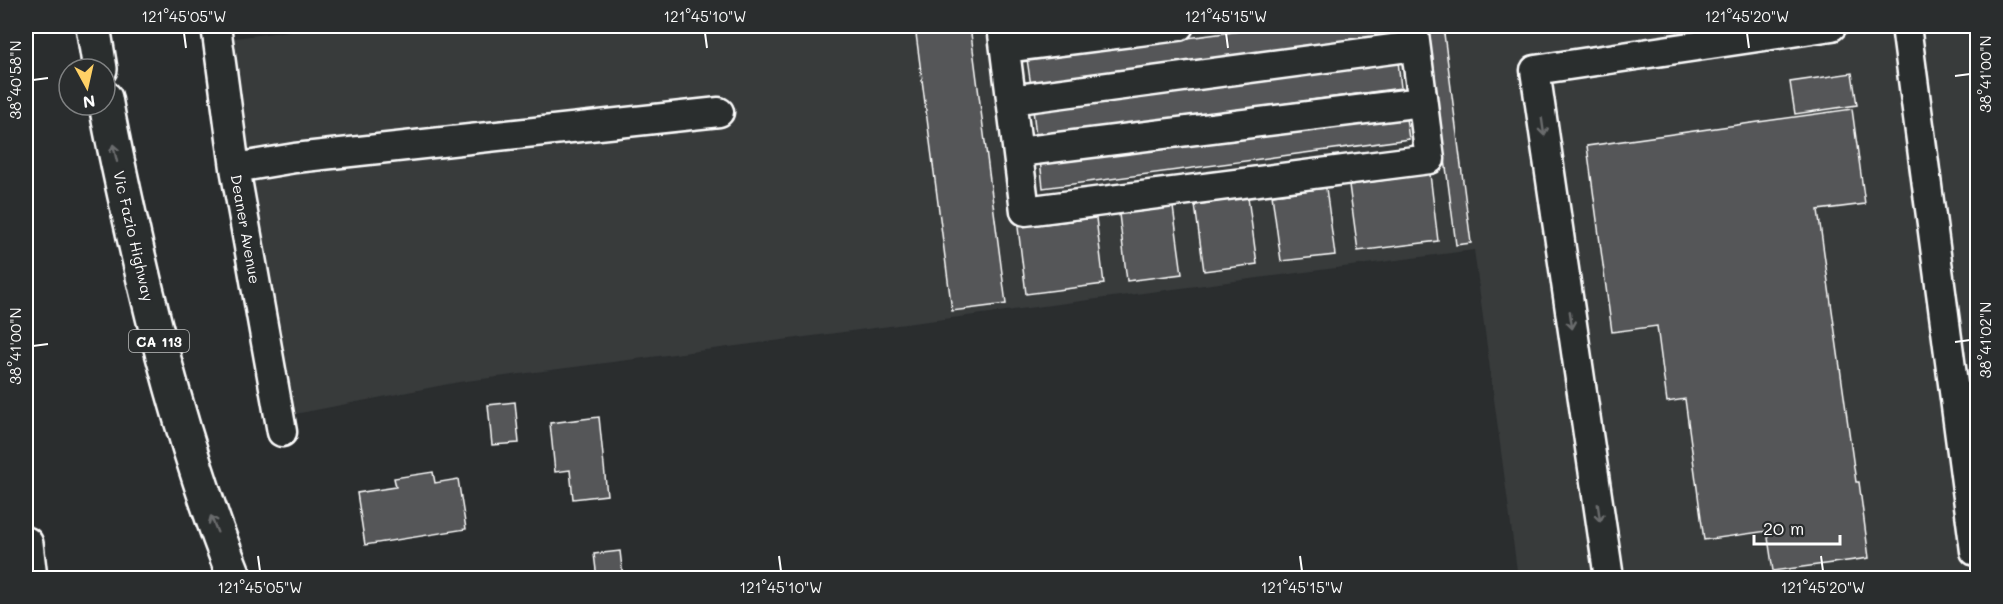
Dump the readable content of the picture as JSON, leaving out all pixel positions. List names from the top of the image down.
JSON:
{
  "streets": {
    "highway": ["Vic Fazio Highway", "CA 113"],
    "street": ["Deaner Avenue"]
  },
  "one_way": ["Vic Fazio Highway"],
  "scale_bar": "20 m",
  "north": "bottom",
  "coordinates": [
    "121°45'05\"W",
    "121°45'10\"W",
    "121°45'15\"W",
    "121°45'20\"W",
    "38°41'00\"N",
    "38°40'58\"N",
    "38°41'02\"N"
  ]
}
